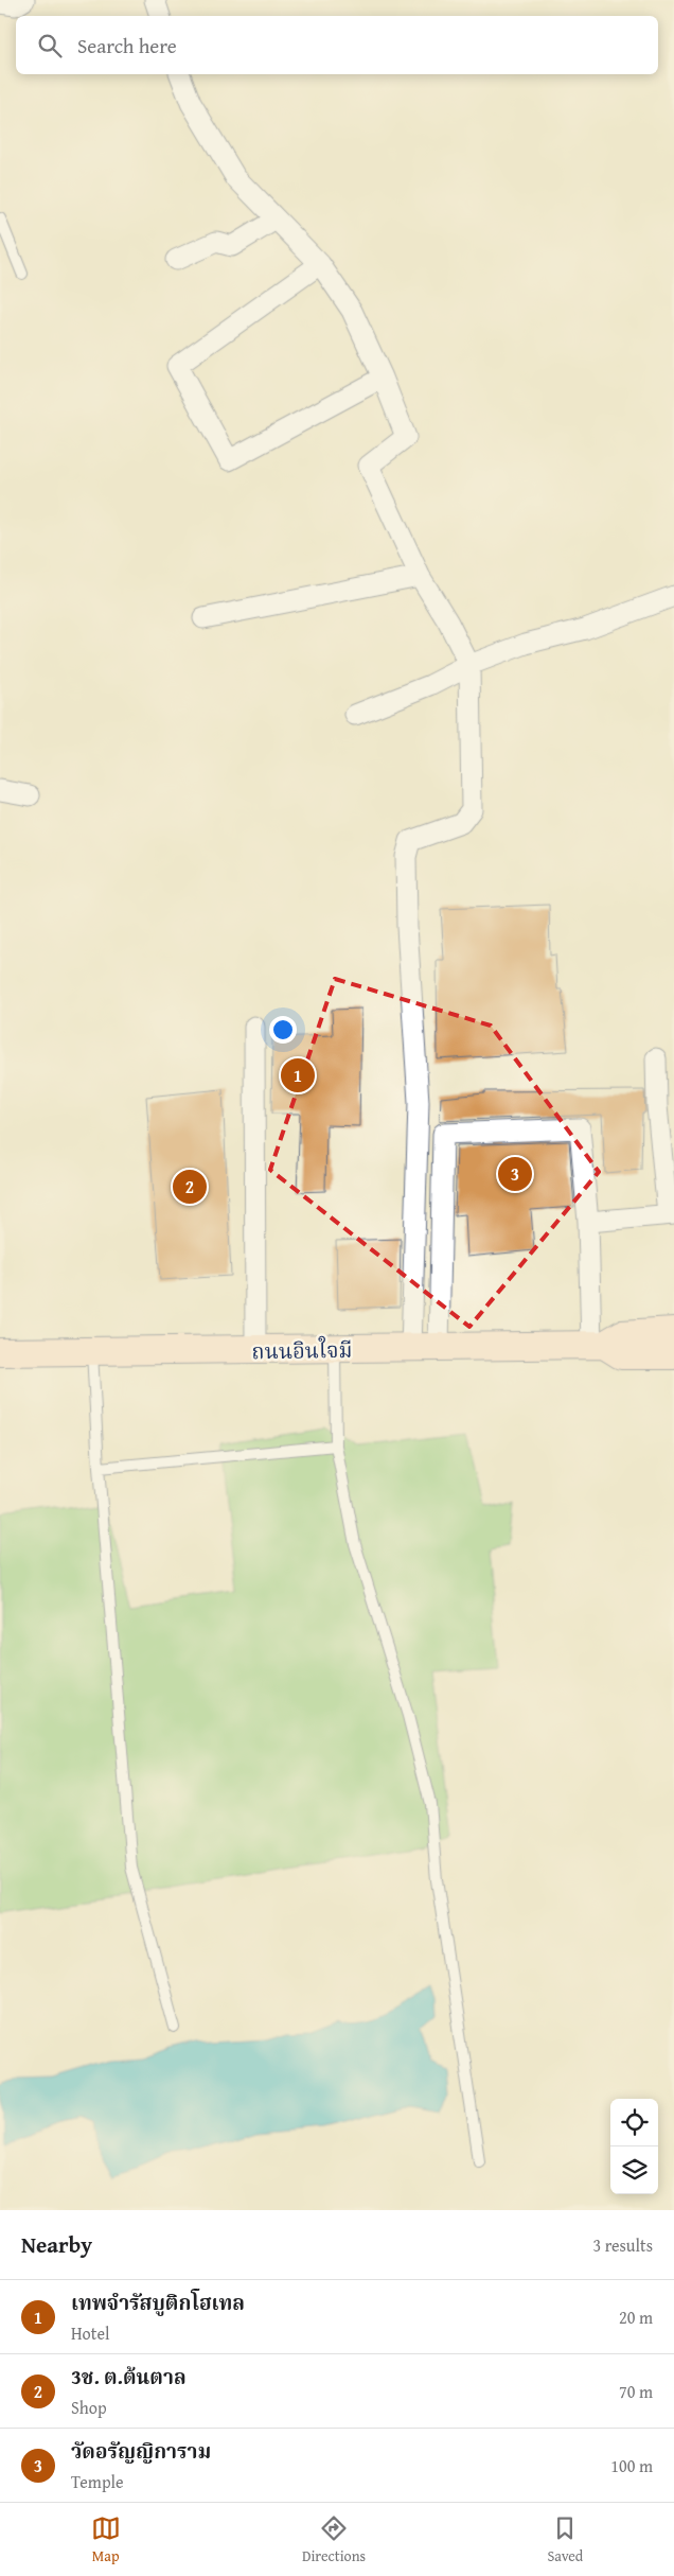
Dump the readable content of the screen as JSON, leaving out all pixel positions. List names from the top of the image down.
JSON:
{
  "streets": {
    "main road": ["ถนนอินใจมี"]
  },
  "page": {
    "search": "Search here",
    "pins": ["1", "3", "2"],
    "heading": ["Nearby", "3 results"],
    "list": [
      {
        "mark": "1",
        "name": "เทพจำรัสบูติกโฮเทล",
        "note": "Hotel",
        "value": "20 m"
      },
      {
        "mark": "2",
        "name": "3ช. ต.ต้นตาล",
        "note": "Shop",
        "value": "70 m"
      },
      {
        "mark": "3",
        "name": "วัดอรัญญิการาม",
        "note": "Temple",
        "value": "100 m"
      }
    ],
    "nav": ["Map", "Directions", "Saved"]
  }
}
